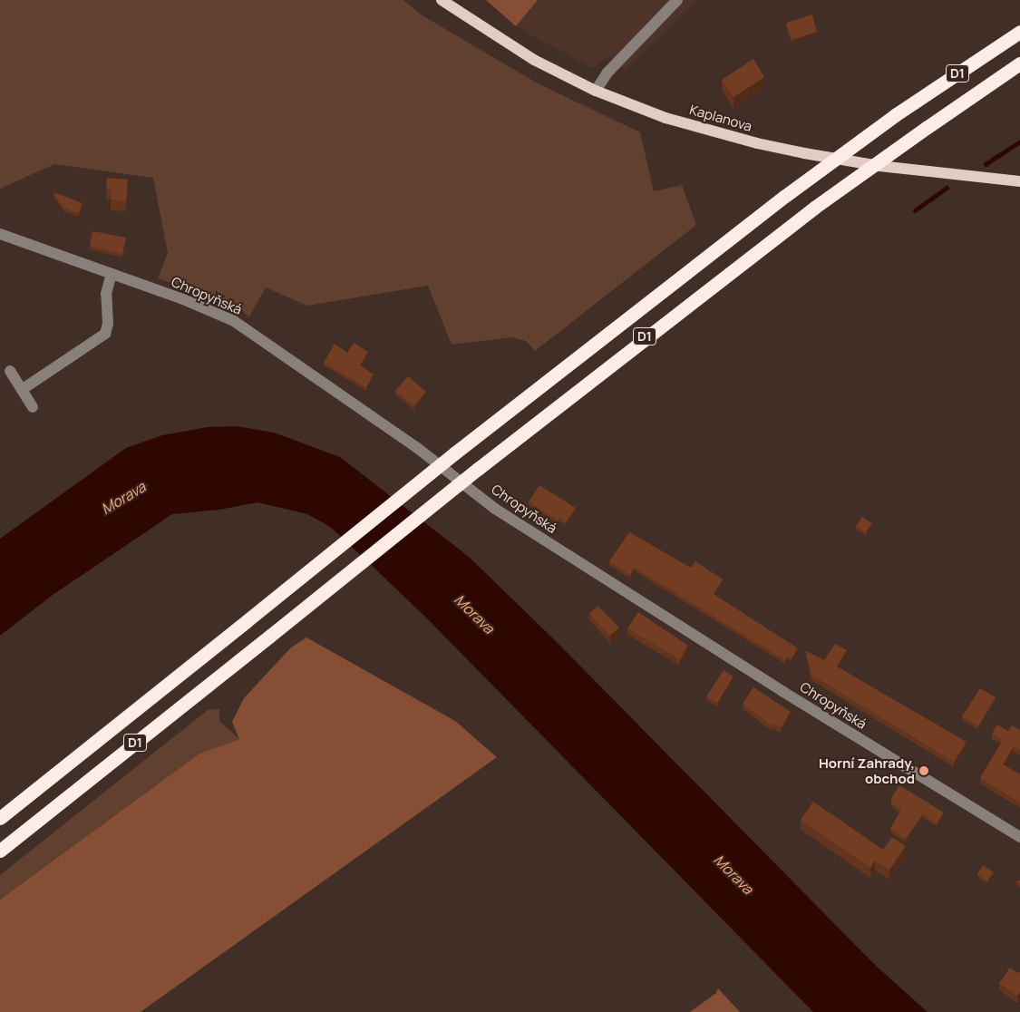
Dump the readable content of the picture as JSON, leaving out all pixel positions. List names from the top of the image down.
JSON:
{
  "streets": {
    "highway": ["D1"],
    "main road": ["Kaplanova"],
    "street": ["Chropyňská"]
  },
  "water": ["Morava"],
  "places": ["Horní Zahrady, obchod"]
}
